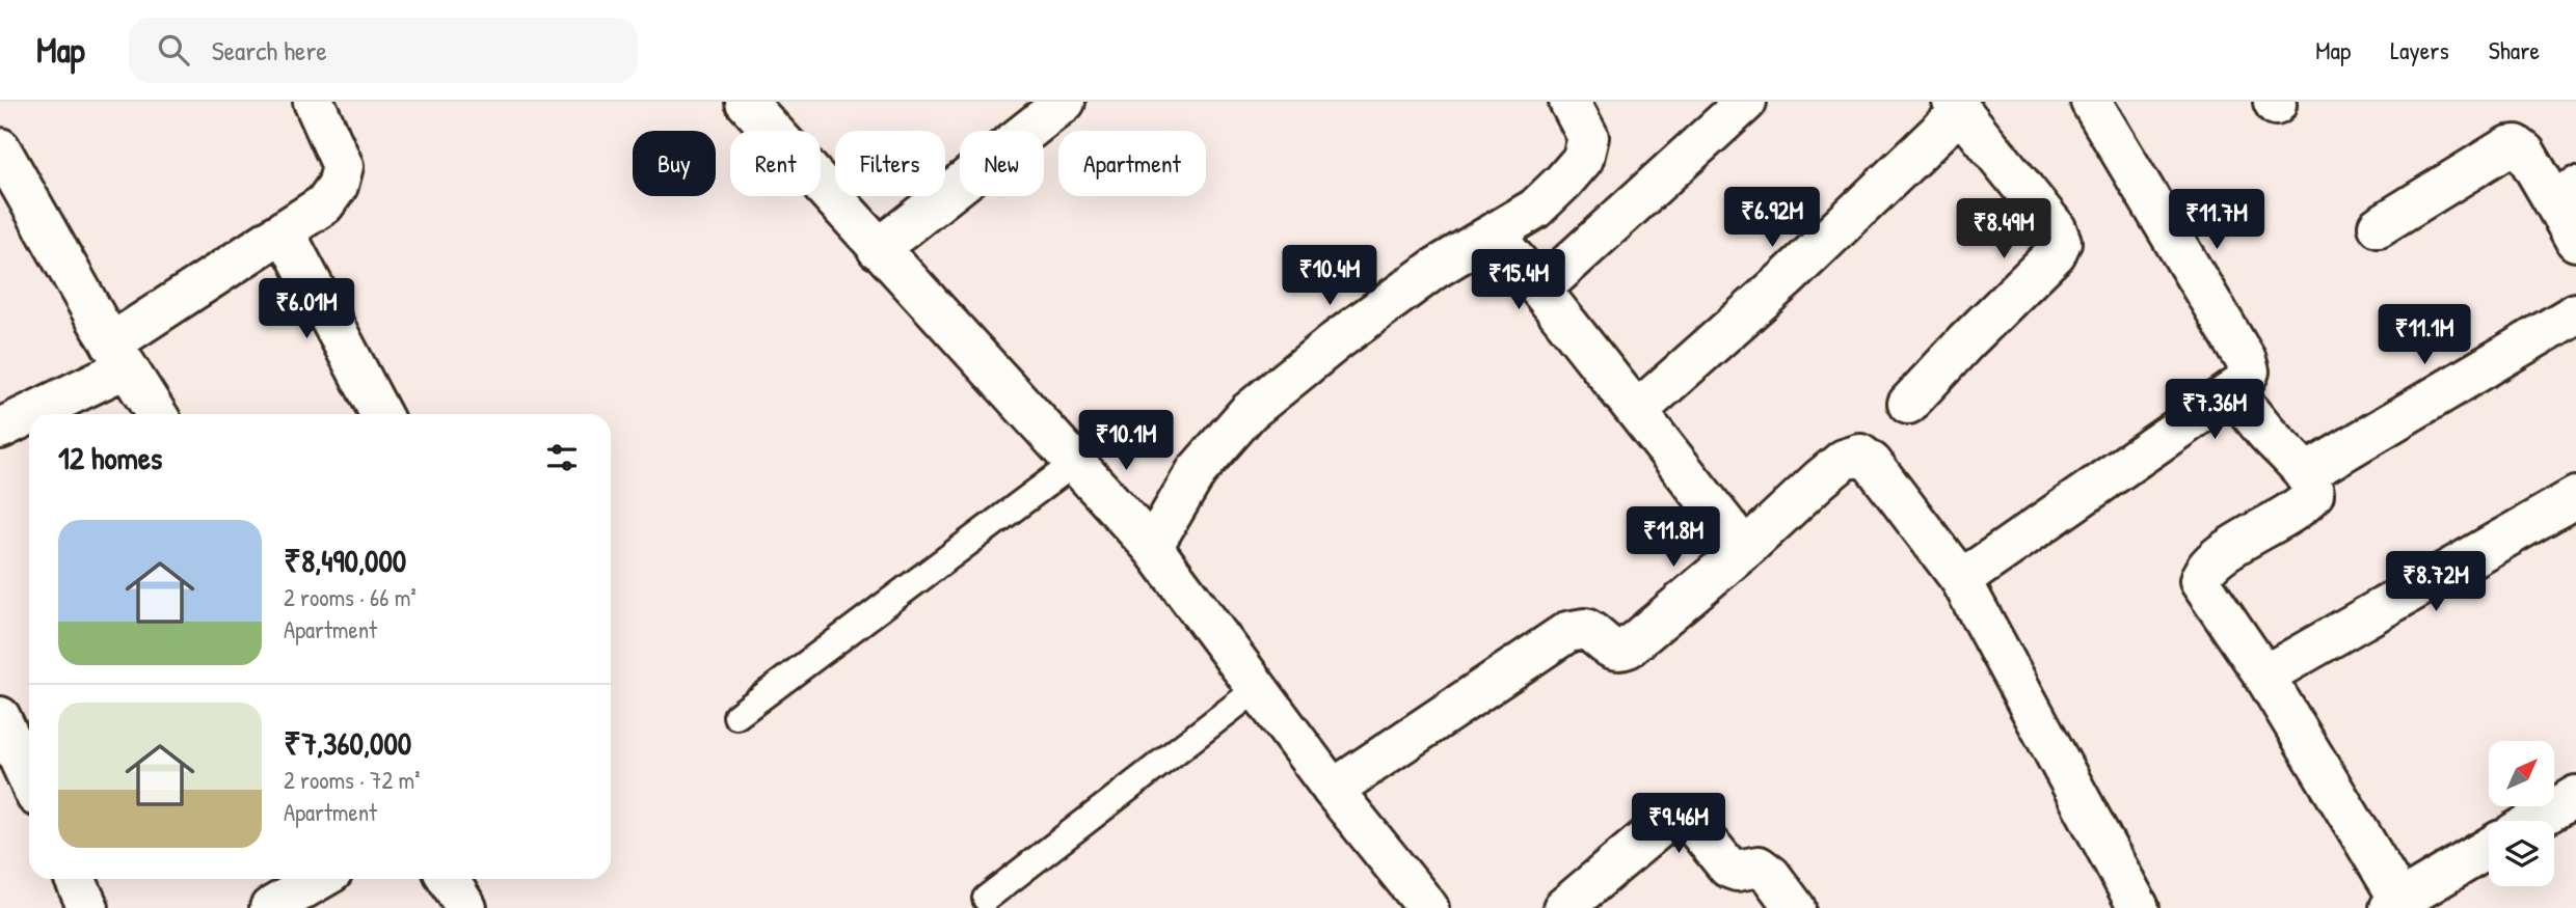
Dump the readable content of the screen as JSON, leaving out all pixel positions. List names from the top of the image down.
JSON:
{
  "north": "top right",
  "page": {
    "header": "Map",
    "search": "Search here",
    "nav": ["Map", "Layers", "Share"],
    "chip": [
      "Buy",
      "Rent",
      "Filters",
      "New",
      "Apartment"
    ],
    "price": [
      "₹6.92M",
      "₹11.7M",
      "₹8.49M",
      "₹10.4M",
      "₹15.4M",
      "₹6.01M",
      "₹11.1M",
      "₹7.36M",
      "₹10.1M",
      "₹11.8M",
      "₹8.72M",
      "₹9.46M"
    ],
    "heading": "12 homes",
    "list": [
      {
        "name": "₹8,490,000",
        "note": "2 rooms · 66 m² · Apartment"
      },
      {
        "name": "₹7,360,000",
        "note": "2 rooms · 72 m² · Apartment"
      }
    ]
  }
}
